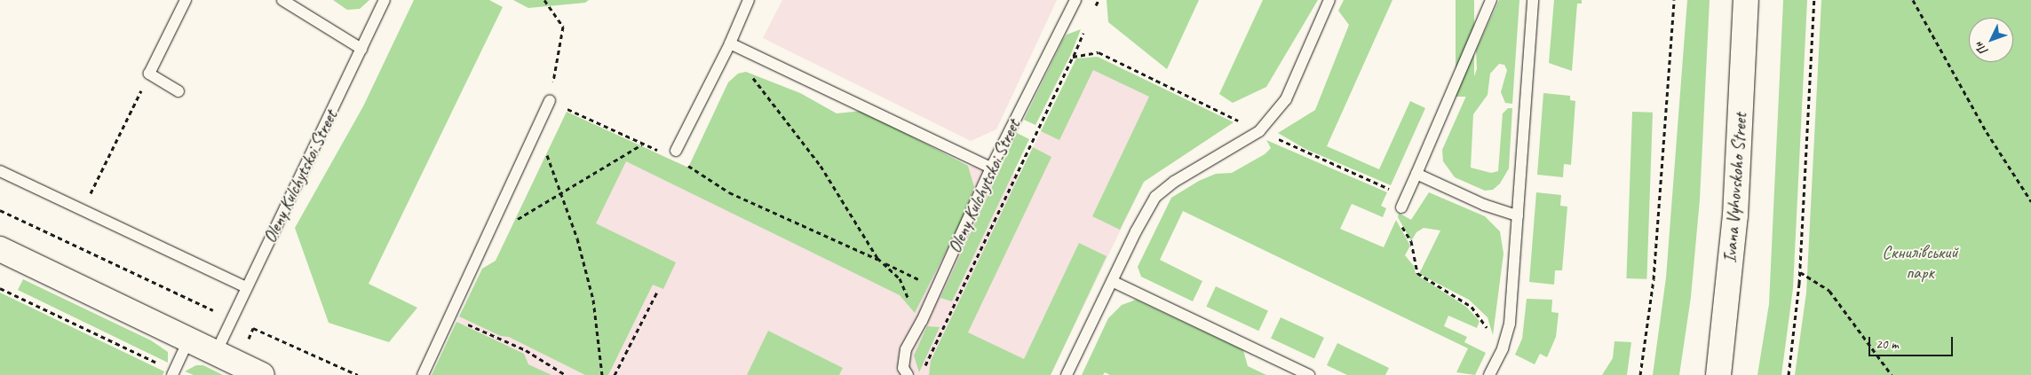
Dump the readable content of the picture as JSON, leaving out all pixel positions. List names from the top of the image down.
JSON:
{
  "streets": {
    "main road": ["Ivana Vyhovskoho Street"],
    "lane": ["Oleny Kulchytskoi Street"]
  },
  "parks": ["Скнилівський парк"],
  "scale_bar": "20 m",
  "north": "bottom left"
}
